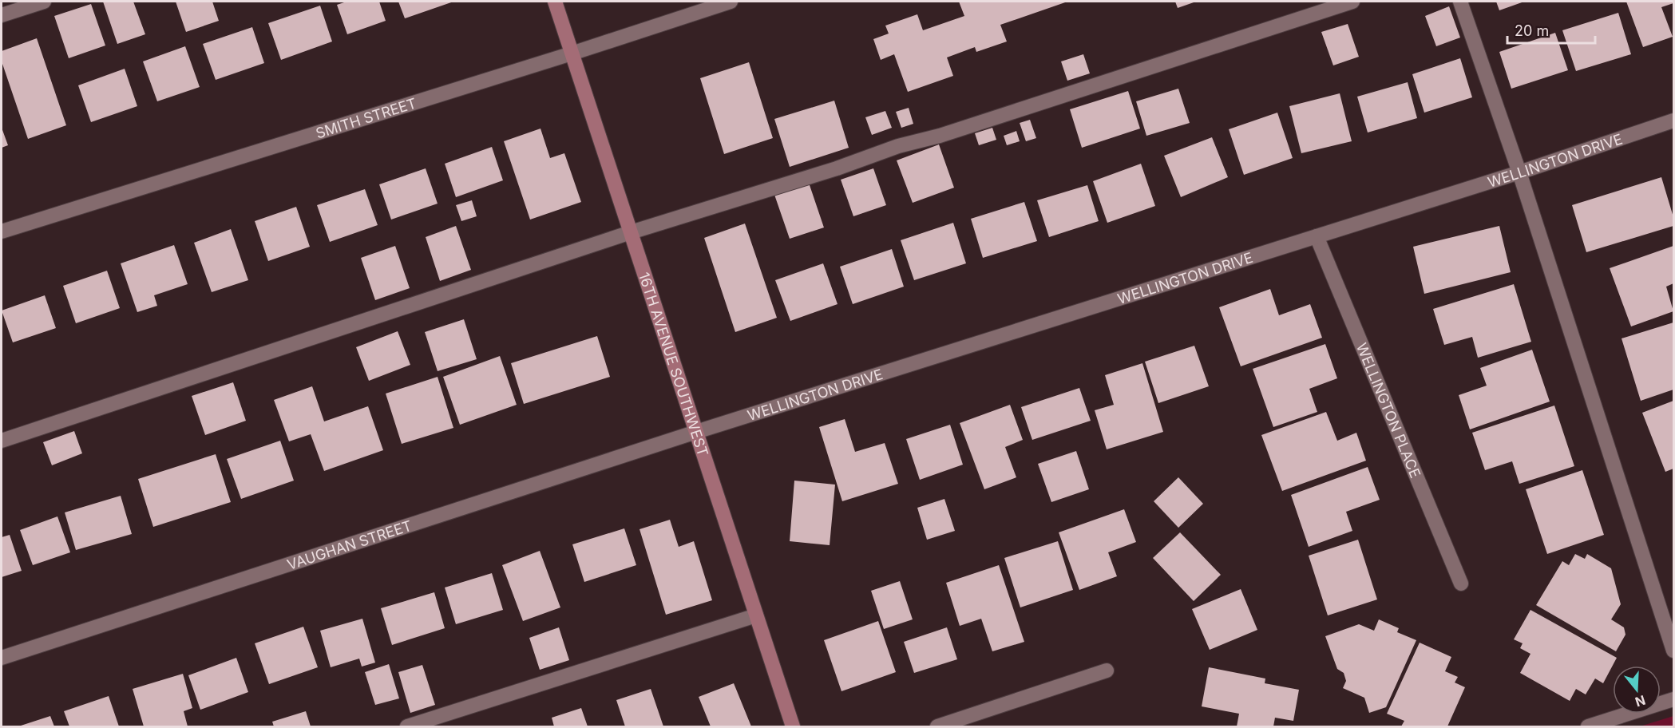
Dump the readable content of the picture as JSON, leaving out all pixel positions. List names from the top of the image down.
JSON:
{
  "streets": {
    "street": [
      "SMITH STREET",
      "WELLINGTON DRIVE",
      "16TH AVENUE SOUTHWEST",
      "WELLINGTON PLACE",
      "VAUGHAN STREET"
    ]
  },
  "crossings": [
    ["SMITH STREET", "16TH AVENUE SOUTHWEST"],
    ["WELLINGTON DRIVE", "16TH AVENUE SOUTHWEST"],
    ["WELLINGTON DRIVE", "WELLINGTON PLACE"],
    ["WELLINGTON DRIVE", "VAUGHAN STREET"],
    ["16TH AVENUE SOUTHWEST", "VAUGHAN STREET"]
  ],
  "scale_bar": "20 m",
  "north": "bottom"
}
